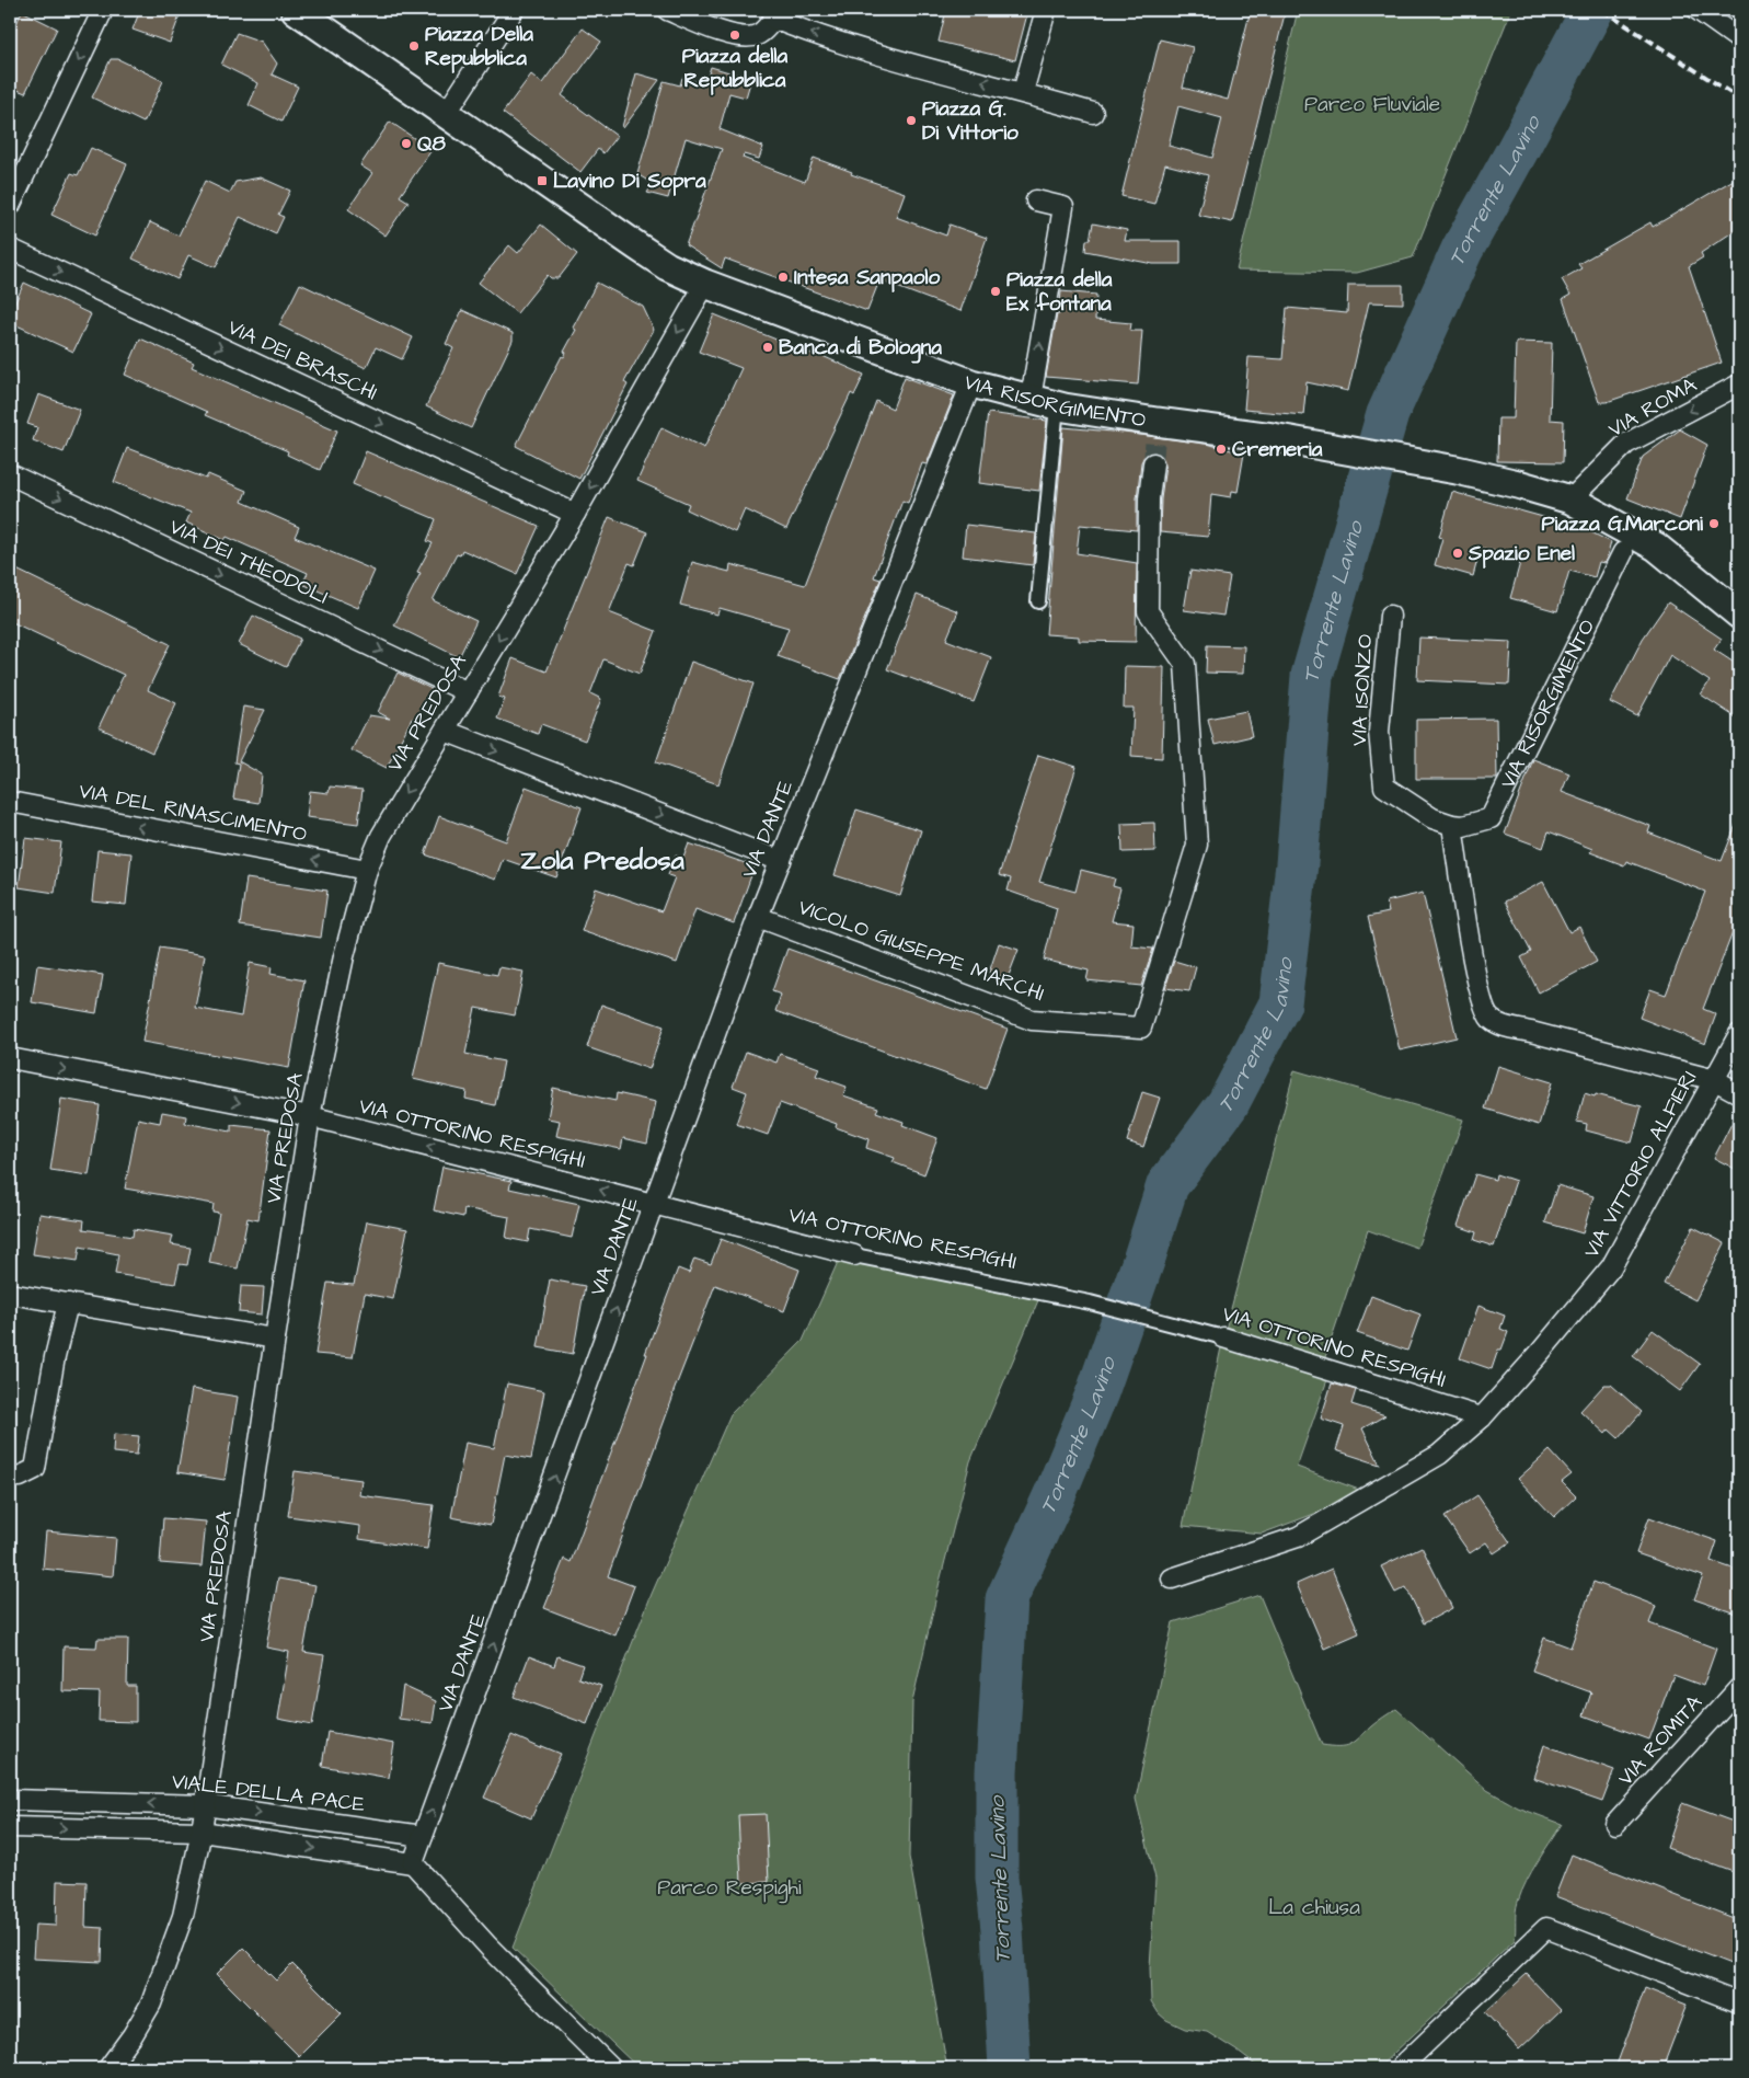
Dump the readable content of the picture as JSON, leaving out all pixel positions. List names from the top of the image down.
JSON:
{
  "streets": {
    "main road": ["VIA RISORGIMENTO"],
    "street": [
      "VIA DEI BRASCHI",
      "VIA ROMA",
      "VIA DEI THEODOLI",
      "VIA ISONZO",
      "VIA PREDOSA",
      "VIA DEL RINASCIMENTO",
      "VIA DANTE",
      "VICOLO GIUSEPPE MARCHI",
      "VIA OTTORINO RESPIGHI",
      "VIA VITTORIO ALFIERI",
      "VIA ROMITA",
      "VIALE DELLA PACE"
    ]
  },
  "crossings": [
    ["VIA DEI BRASCHI", "VIA PREDOSA"],
    ["VIA RISORGIMENTO", "VIA ROMA"],
    ["VIA RISORGIMENTO", "VIA ISONZO"],
    ["VIA RISORGIMENTO", "VIA PREDOSA"],
    ["VIA RISORGIMENTO", "VIA DANTE"],
    ["VIA DEI THEODOLI", "VIA PREDOSA"],
    ["VIA PREDOSA", "VIA DEL RINASCIMENTO"],
    ["VIA PREDOSA", "VIA OTTORINO RESPIGHI"],
    ["VIA PREDOSA", "VIALE DELLA PACE"],
    ["VIA DANTE", "VICOLO GIUSEPPE MARCHI"],
    ["VIA DANTE", "VIA OTTORINO RESPIGHI"],
    ["VIA DANTE", "VIALE DELLA PACE"],
    ["VIA OTTORINO RESPIGHI", "VIA VITTORIO ALFIERI"]
  ],
  "one_way": [
    "VIA DEI BRASCHI",
    "VIA ROMA",
    "VIA DEI THEODOLI",
    "VIA DEL RINASCIMENTO",
    "VIA DANTE"
  ],
  "districts": ["Zola Predosa"],
  "water": ["Torrente Lavino"],
  "parks": ["Parco Fluviale", "Parco Respighi", "La chiusa"],
  "places": {
    "other": [
      "Piazza della Repubblica",
      "Piazza Della Repubblica",
      "Piazza G. Di Vittorio",
      "Q8",
      "Intesa Sanpaolo",
      "Piazza della Ex fontana",
      "Banca di Bologna",
      "Cremeria",
      "Piazza G.Marconi",
      "Spazio Enel"
    ],
    "transit": ["Lavino Di Sopra"]
  }
}
